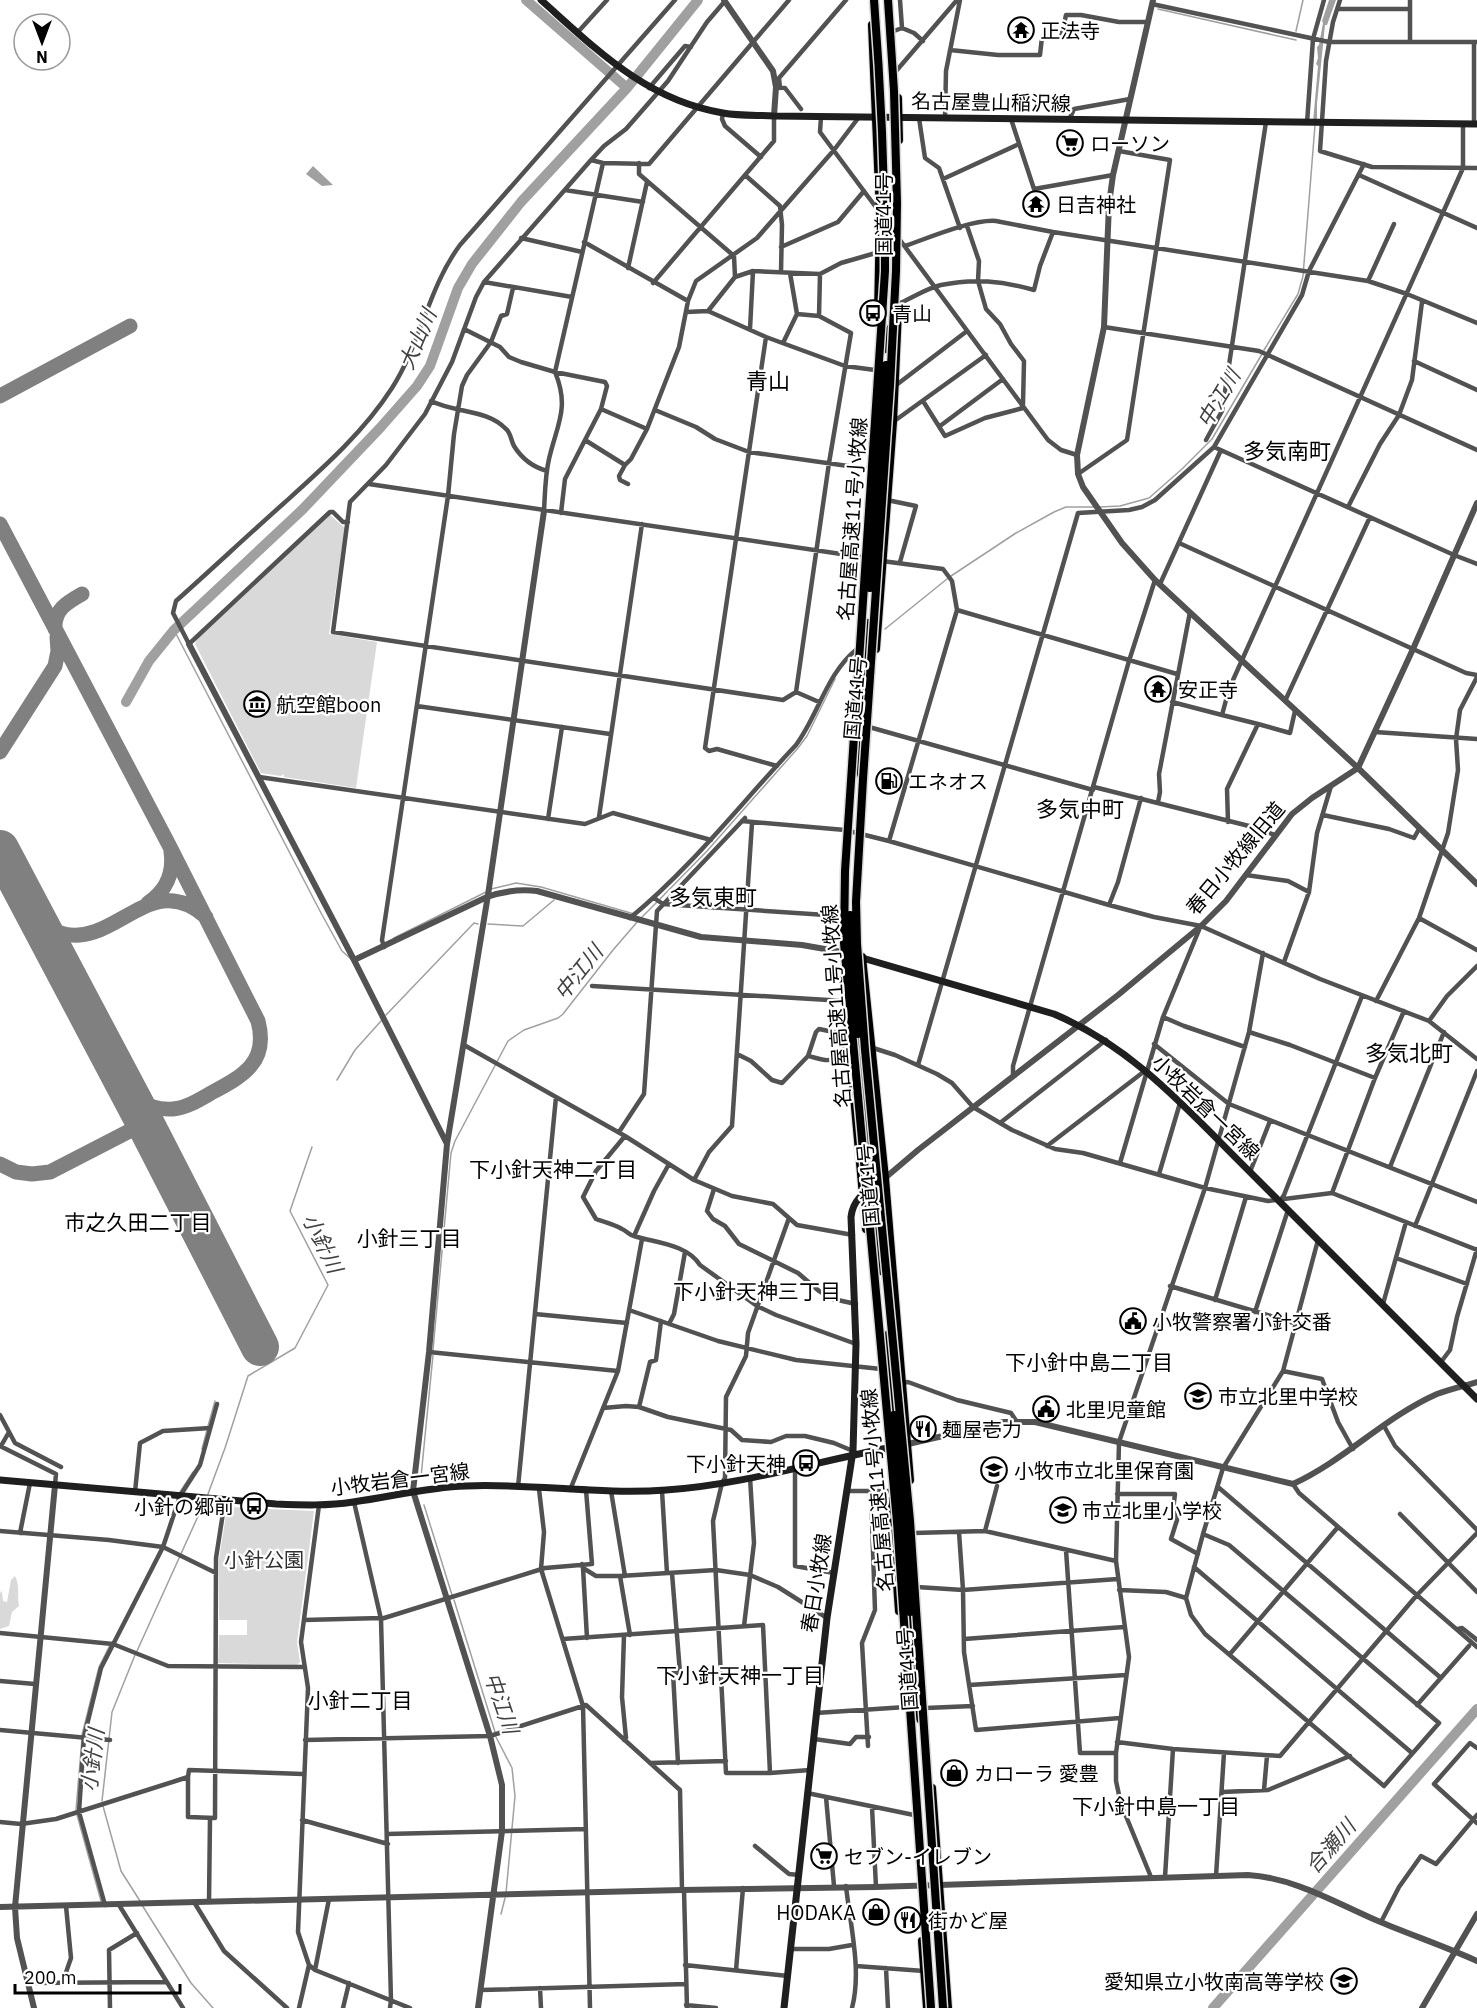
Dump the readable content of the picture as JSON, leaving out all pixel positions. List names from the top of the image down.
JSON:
{
  "streets": {
    "highway": ["国道41号", "名古屋高速11号小牧線"],
    "main road": ["名古屋豊山稲沢線", "小牧岩倉一宮線", "春日小牧線"],
    "street": ["春日小牧線旧道"]
  },
  "crossings": [
    ["名古屋豊山稲沢線", "国道41号"],
    ["国道41号", "名古屋高速11号小牧線"],
    ["国道41号", "春日小牧線旧道"],
    ["国道41号", "小牧岩倉一宮線"],
    ["国道41号", "春日小牧線"],
    ["春日小牧線旧道", "小牧岩倉一宮線"],
    ["小牧岩倉一宮線", "春日小牧線"]
  ],
  "districts": [
    "青山",
    "多気南町",
    "多気中町",
    "多気東町",
    "多気北町",
    "下小針天神二丁目",
    "市之久田二丁目",
    "小針三丁目",
    "下小針天神三丁目",
    "下小針中島二丁目",
    "下小針天神一丁目",
    "小針二丁目",
    "下小針中島一丁目"
  ],
  "water": [
    "大山川",
    "中江川",
    "小針川",
    "合瀬川"
  ],
  "parks": ["小針公園"],
  "places": {
    "temple": ["正法寺", "日吉神社", "安正寺"],
    "supermarket": ["ローソン", "セブン-イレブン"],
    "bus stop": ["青山", "下小針天神", "小針の郷前"],
    "museum": ["航空館boon"],
    "fuel station": ["エネオス"],
    "public building": ["小牧警察署小針交番", "北里児童館"],
    "school or university": [
      "市立北里中学校",
      "小牧市立北里保育園",
      "市立北里小学校",
      "愛知県立小牧南高等学校"
    ],
    "restaurant": ["麺屋壱力", "街かど屋"],
    "shop": ["カローラ 愛豊", "HODAKA"]
  },
  "scale_bar": "200 m",
  "north": "bottom"
}
